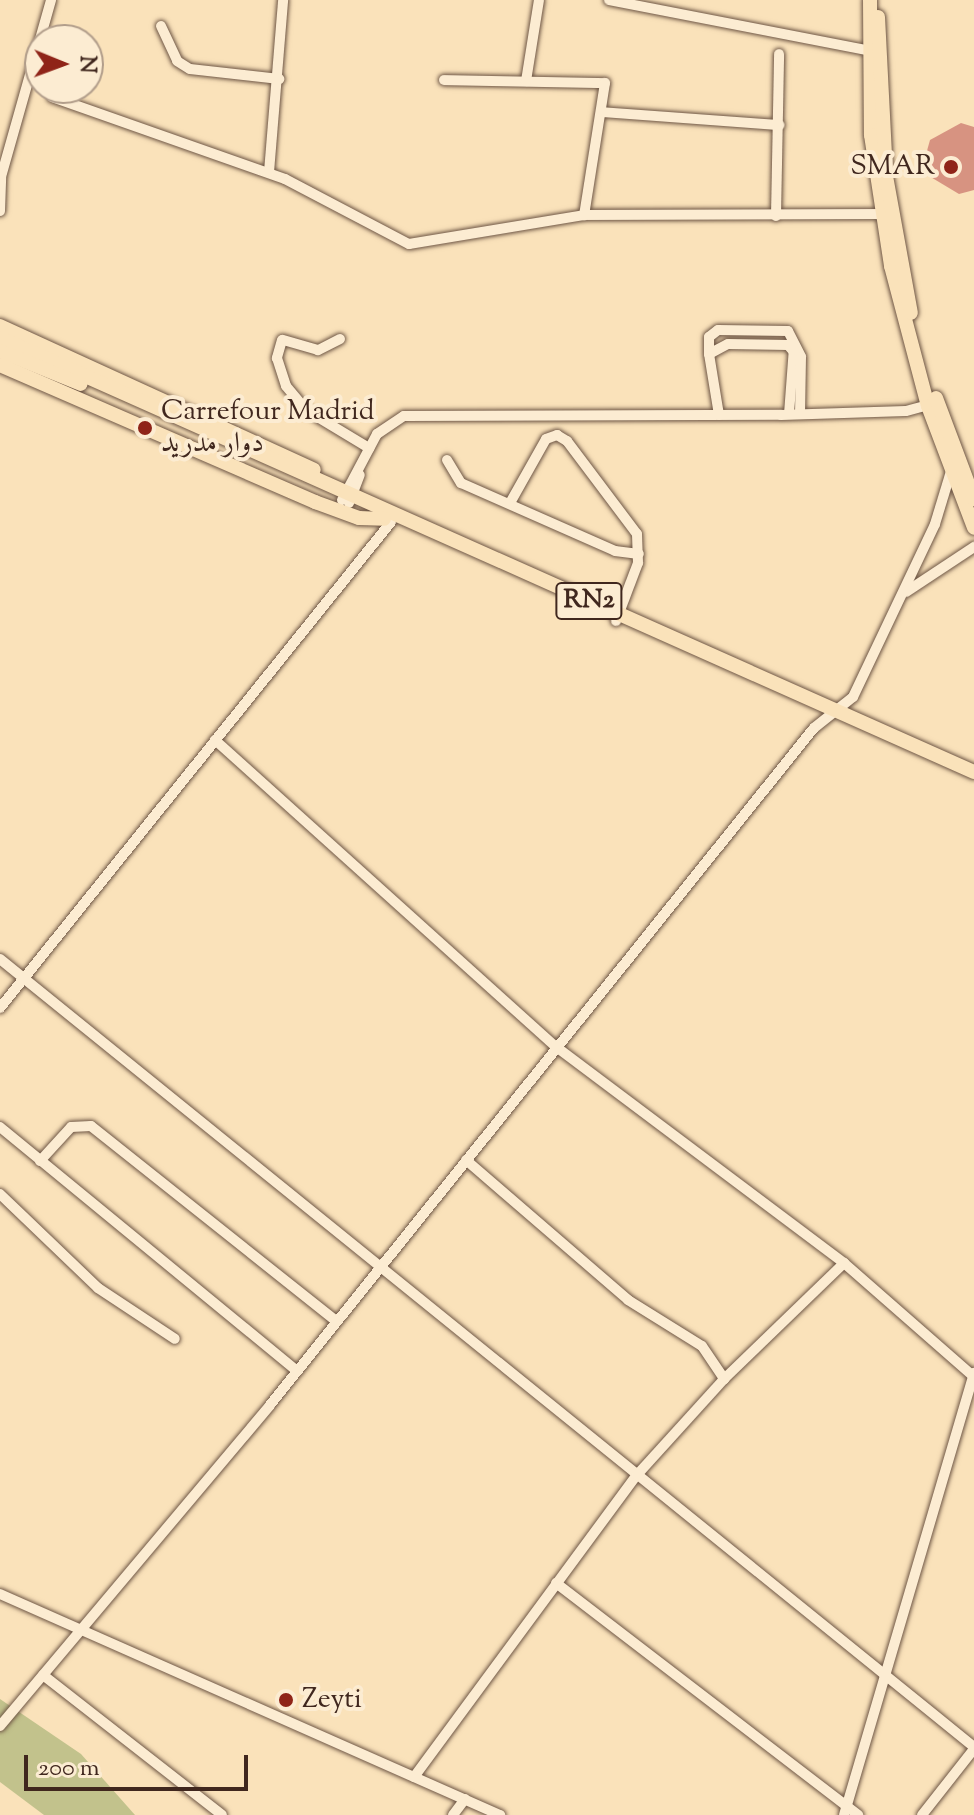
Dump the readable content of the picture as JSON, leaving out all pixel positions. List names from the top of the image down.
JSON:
{
  "streets": {
    "highway": ["RN2"]
  },
  "places": ["SMAR", "Carrefour Madrid دوار مدريد", "Zeyti"],
  "scale_bar": "200 m",
  "north": "right"
}
